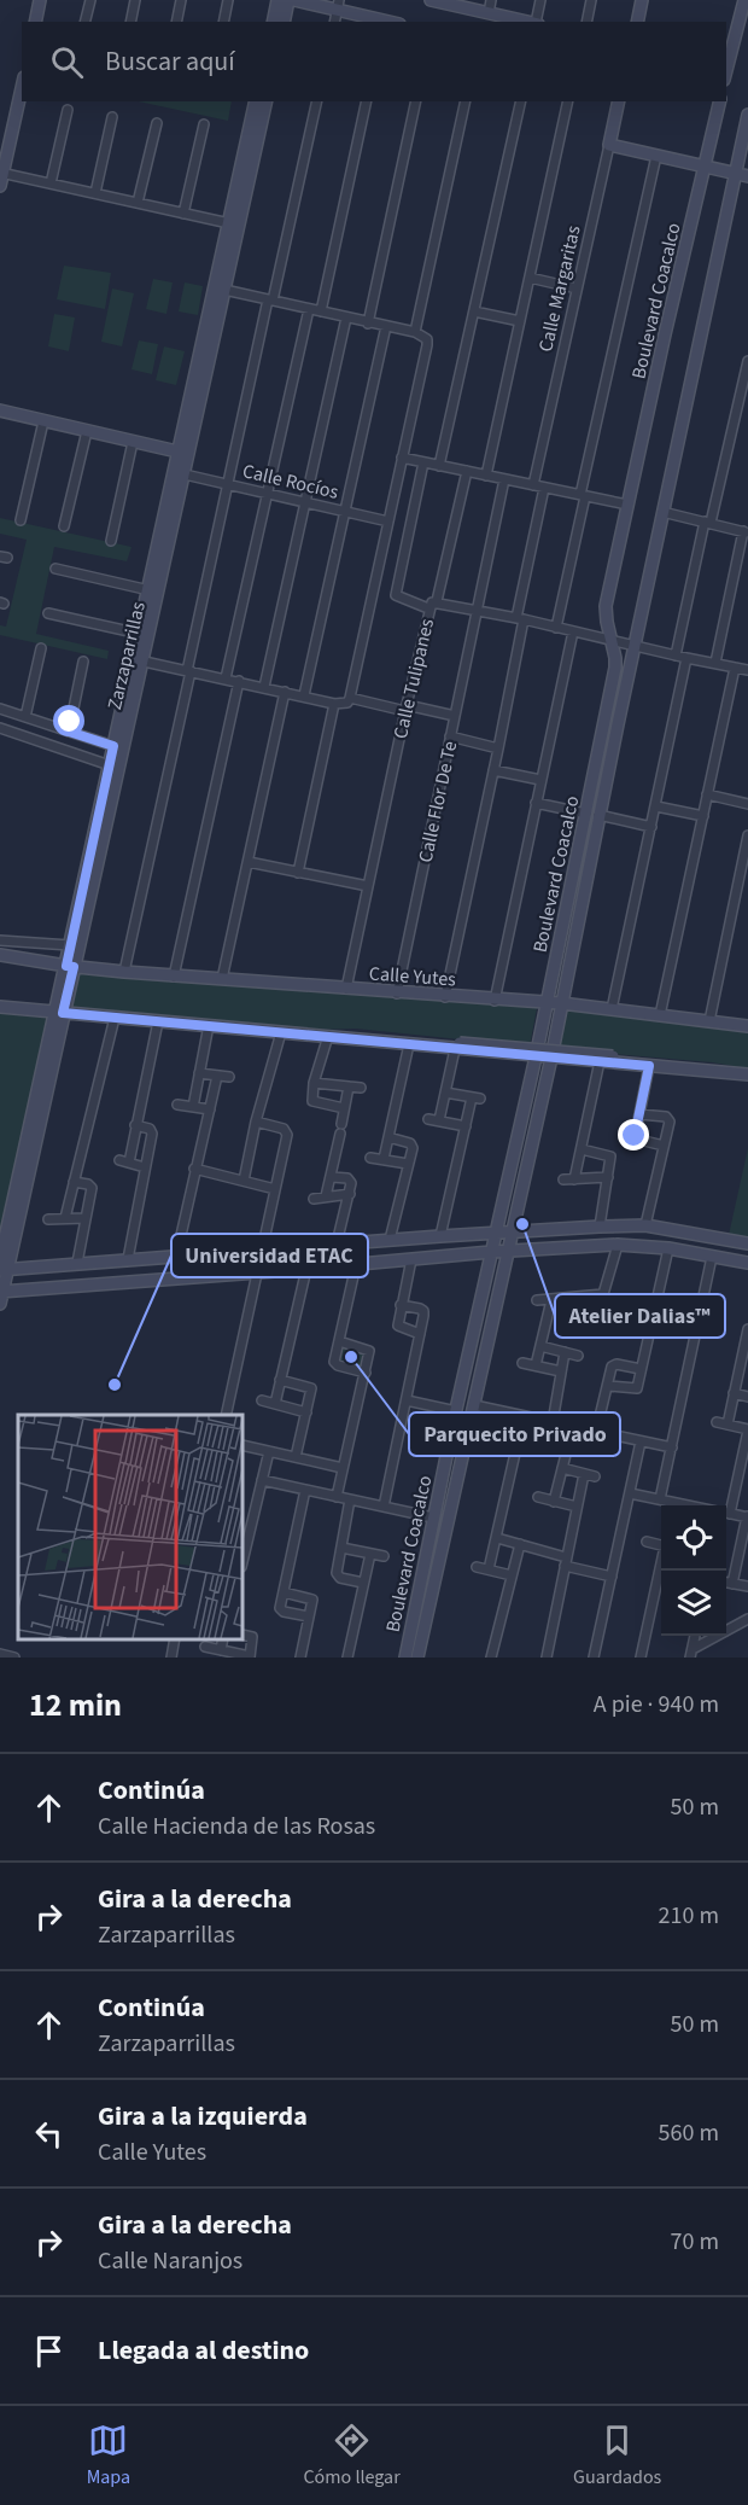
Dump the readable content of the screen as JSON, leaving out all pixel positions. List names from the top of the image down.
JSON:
{
  "streets": {
    "main road": [
      "Calle Margaritas",
      "Boulevard Coacalco",
      "Zarzaparrillas",
      "Calle Yutes"
    ],
    "street": ["Calle Rocíos", "Calle Tulipanes", "Calle Flor De Te"]
  },
  "crossings": [
    ["Boulevard Coacalco", "Calle Tulipanes"],
    ["Boulevard Coacalco", "Calle Yutes"],
    ["Calle Rocíos", "Zarzaparrillas"],
    ["Zarzaparrillas", "Calle Yutes"],
    ["Calle Tulipanes", "Calle Flor De Te"],
    ["Calle Tulipanes", "Calle Yutes"],
    ["Calle Flor De Te", "Calle Yutes"]
  ],
  "places": ["Atelier Dalias™", "Parquecito Privado", "Universidad ETAC"],
  "page": {
    "search": "Buscar aquí",
    "heading": ["12 min", "A pie · 940 m"],
    "list": [
      ["Continúa", "Calle Hacienda de las Rosas", "50 m"],
      ["Gira a la derecha", "Zarzaparrillas", "210 m"],
      ["Continúa", "Zarzaparrillas", "50 m"],
      ["Gira a la izquierda", "Calle Yutes", "560 m"],
      ["Gira a la derecha", "Calle Naranjos", "70 m"],
      "Llegada al destino"
    ],
    "nav": ["Mapa", "Cómo llegar", "Guardados"]
  }
}
